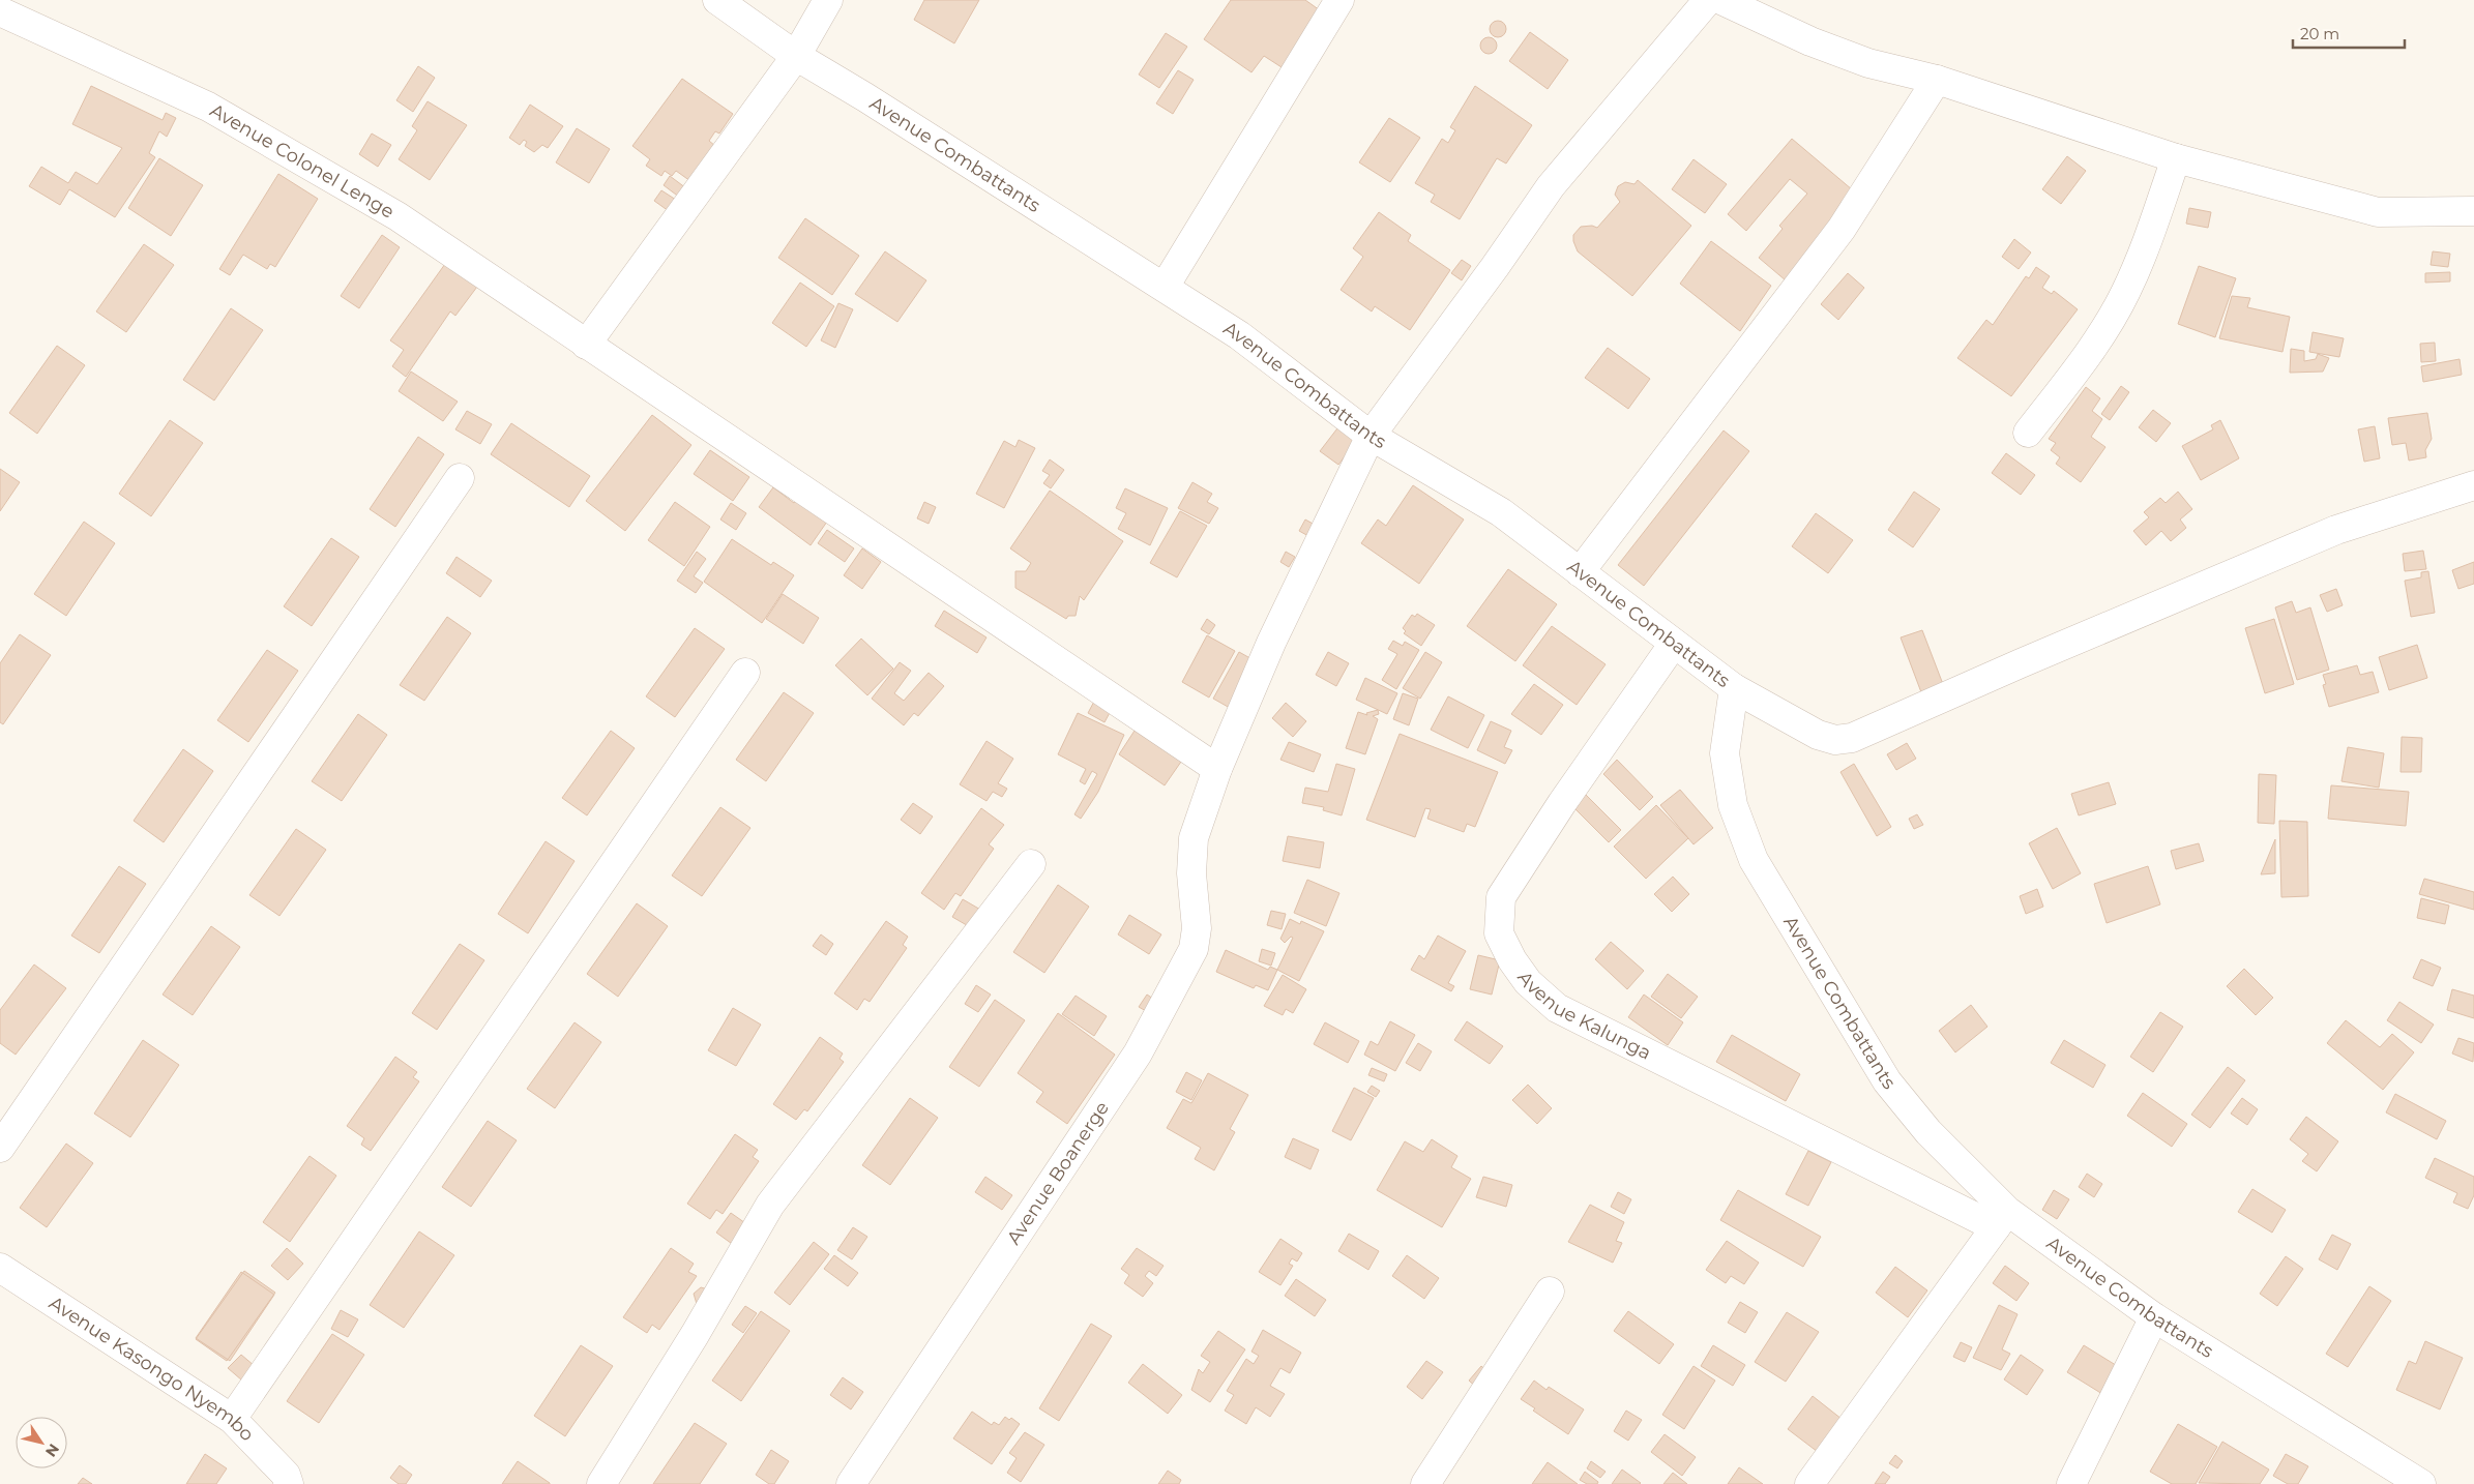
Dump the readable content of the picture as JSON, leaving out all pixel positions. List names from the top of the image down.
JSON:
{
  "streets": {
    "street": [
      "Avenue Combattants",
      "Avenue Colonel Lenge",
      "Avenue Kalunga",
      "Avenue Boanerge",
      "Avenue Kasongo Nyembo"
    ]
  },
  "crossings": [
    ["Avenue Combattants", "Avenue Kalunga"],
    ["Avenue Combattants", "Avenue Boanerge"],
    ["Avenue Colonel Lenge", "Avenue Boanerge"]
  ],
  "scale_bar": "20 m",
  "north": "bottom right"
}
